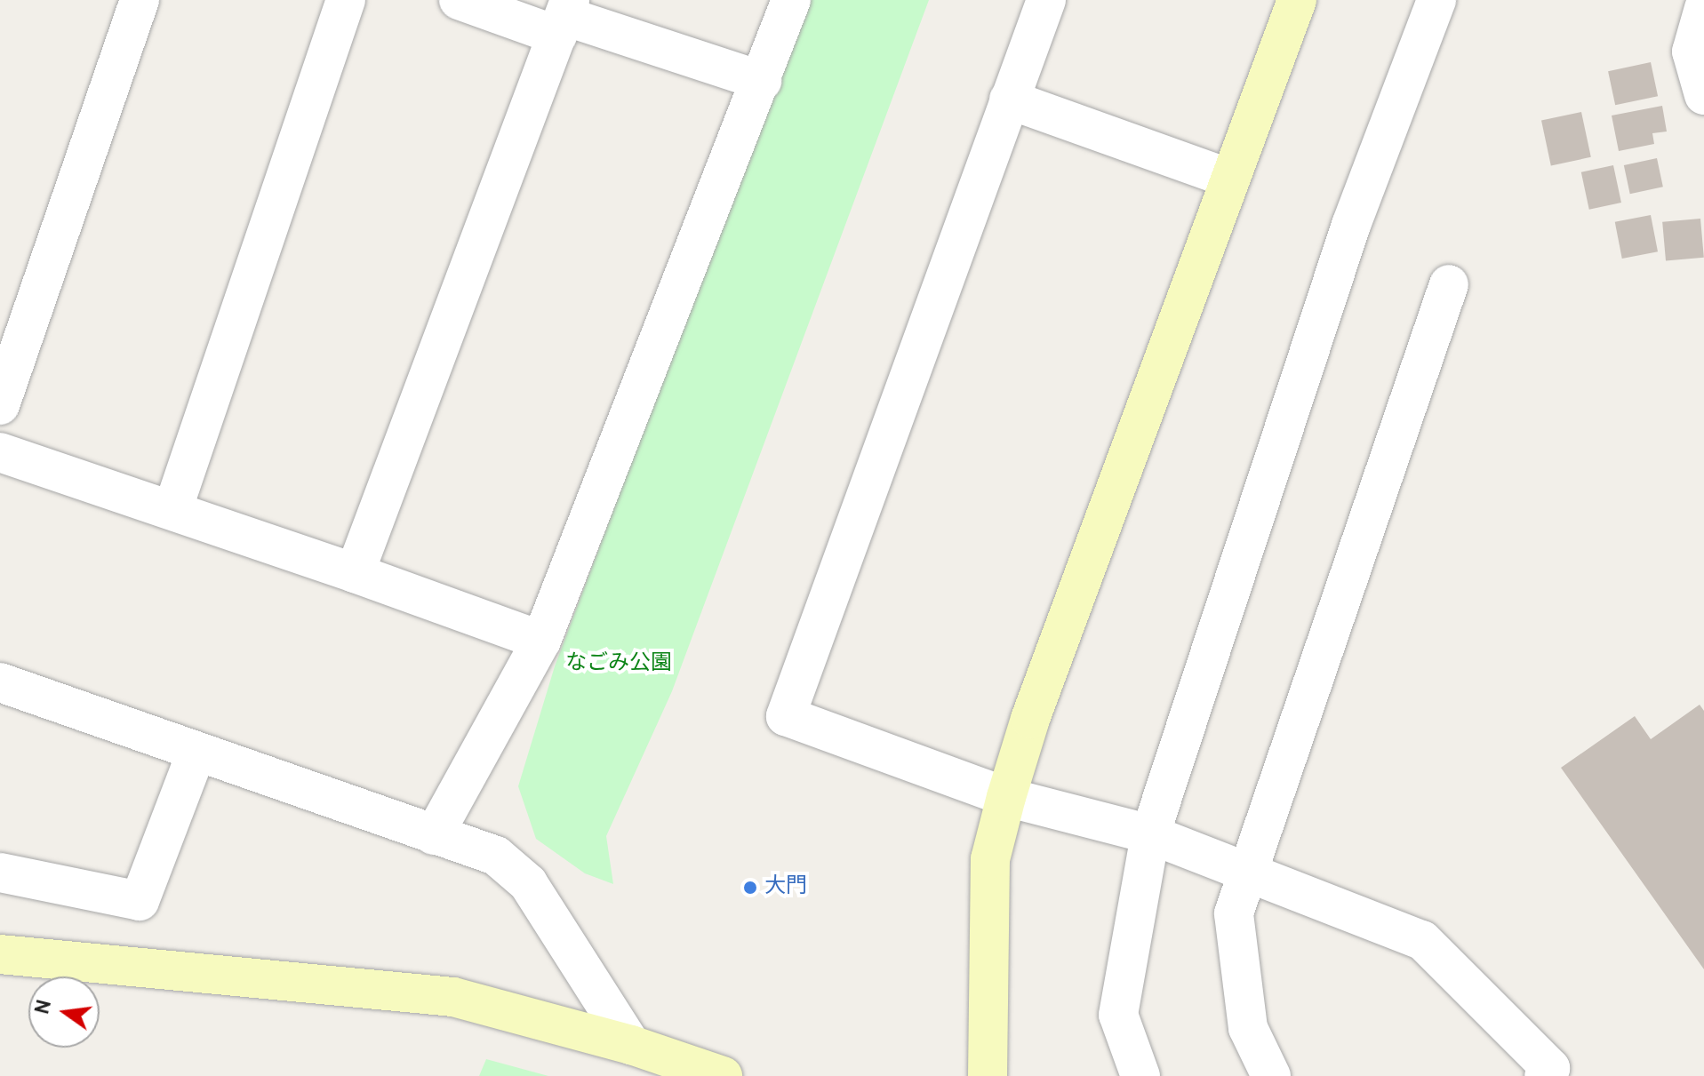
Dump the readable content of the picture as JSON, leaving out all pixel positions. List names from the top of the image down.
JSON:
{
  "parks": ["なごみ公園"],
  "places": ["大門"],
  "north": "left"
}
